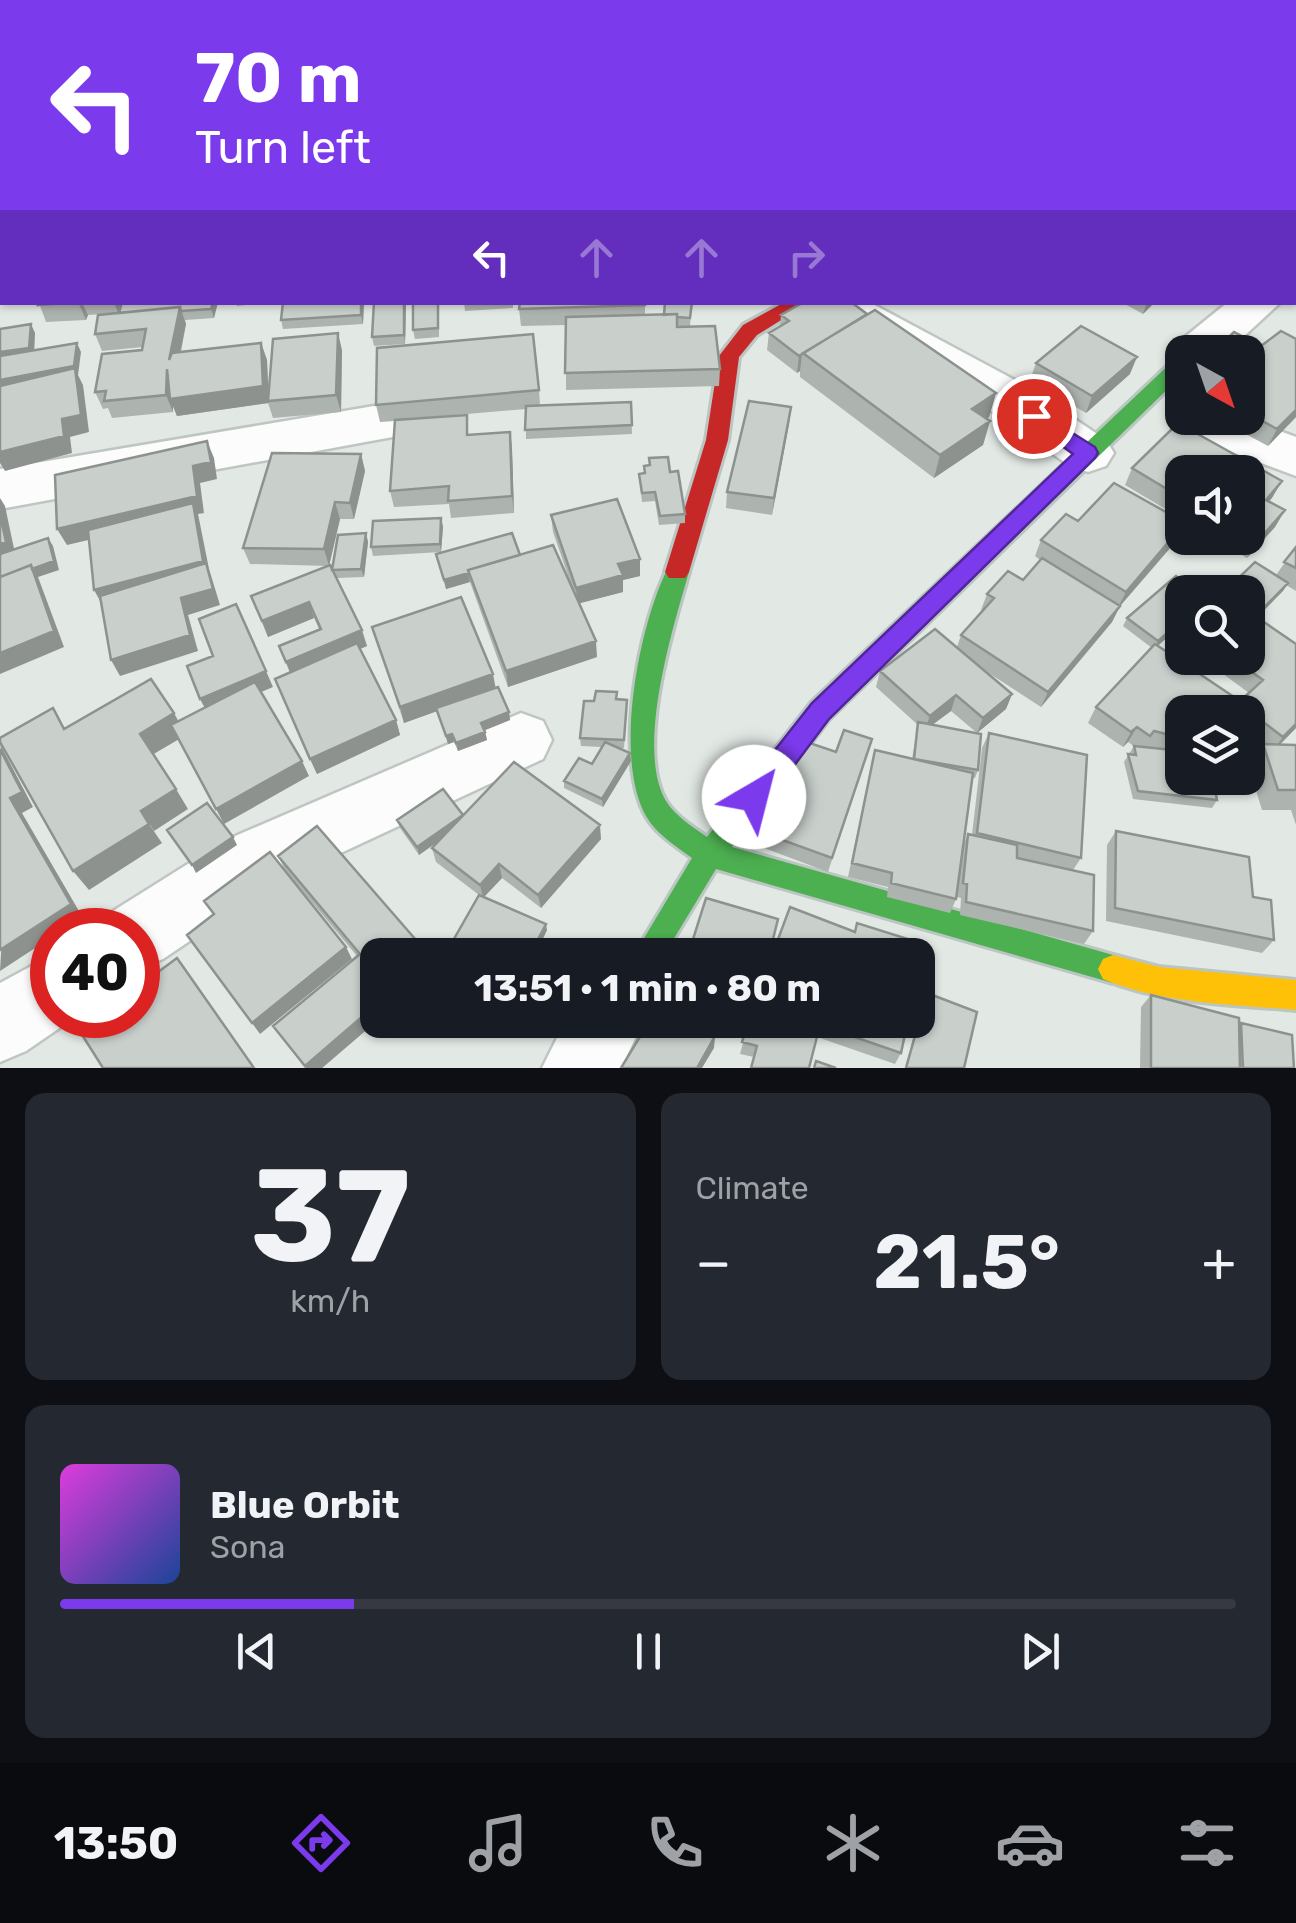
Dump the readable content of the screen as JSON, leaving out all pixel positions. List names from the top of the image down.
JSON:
{
  "north": "bottom right",
  "page": {
    "turn": ["70 m", "Turn left"],
    "limit": "40",
    "trip": "13:51 · 1 min · 80 m",
    "tile": [
      ["37", "km/h"],
      "Climate"
    ],
    "heat": ["−", "21.5°", "+"],
    "song": ["Blue Orbit", "Sona"],
    "tabs": "13:50"
  }
}
